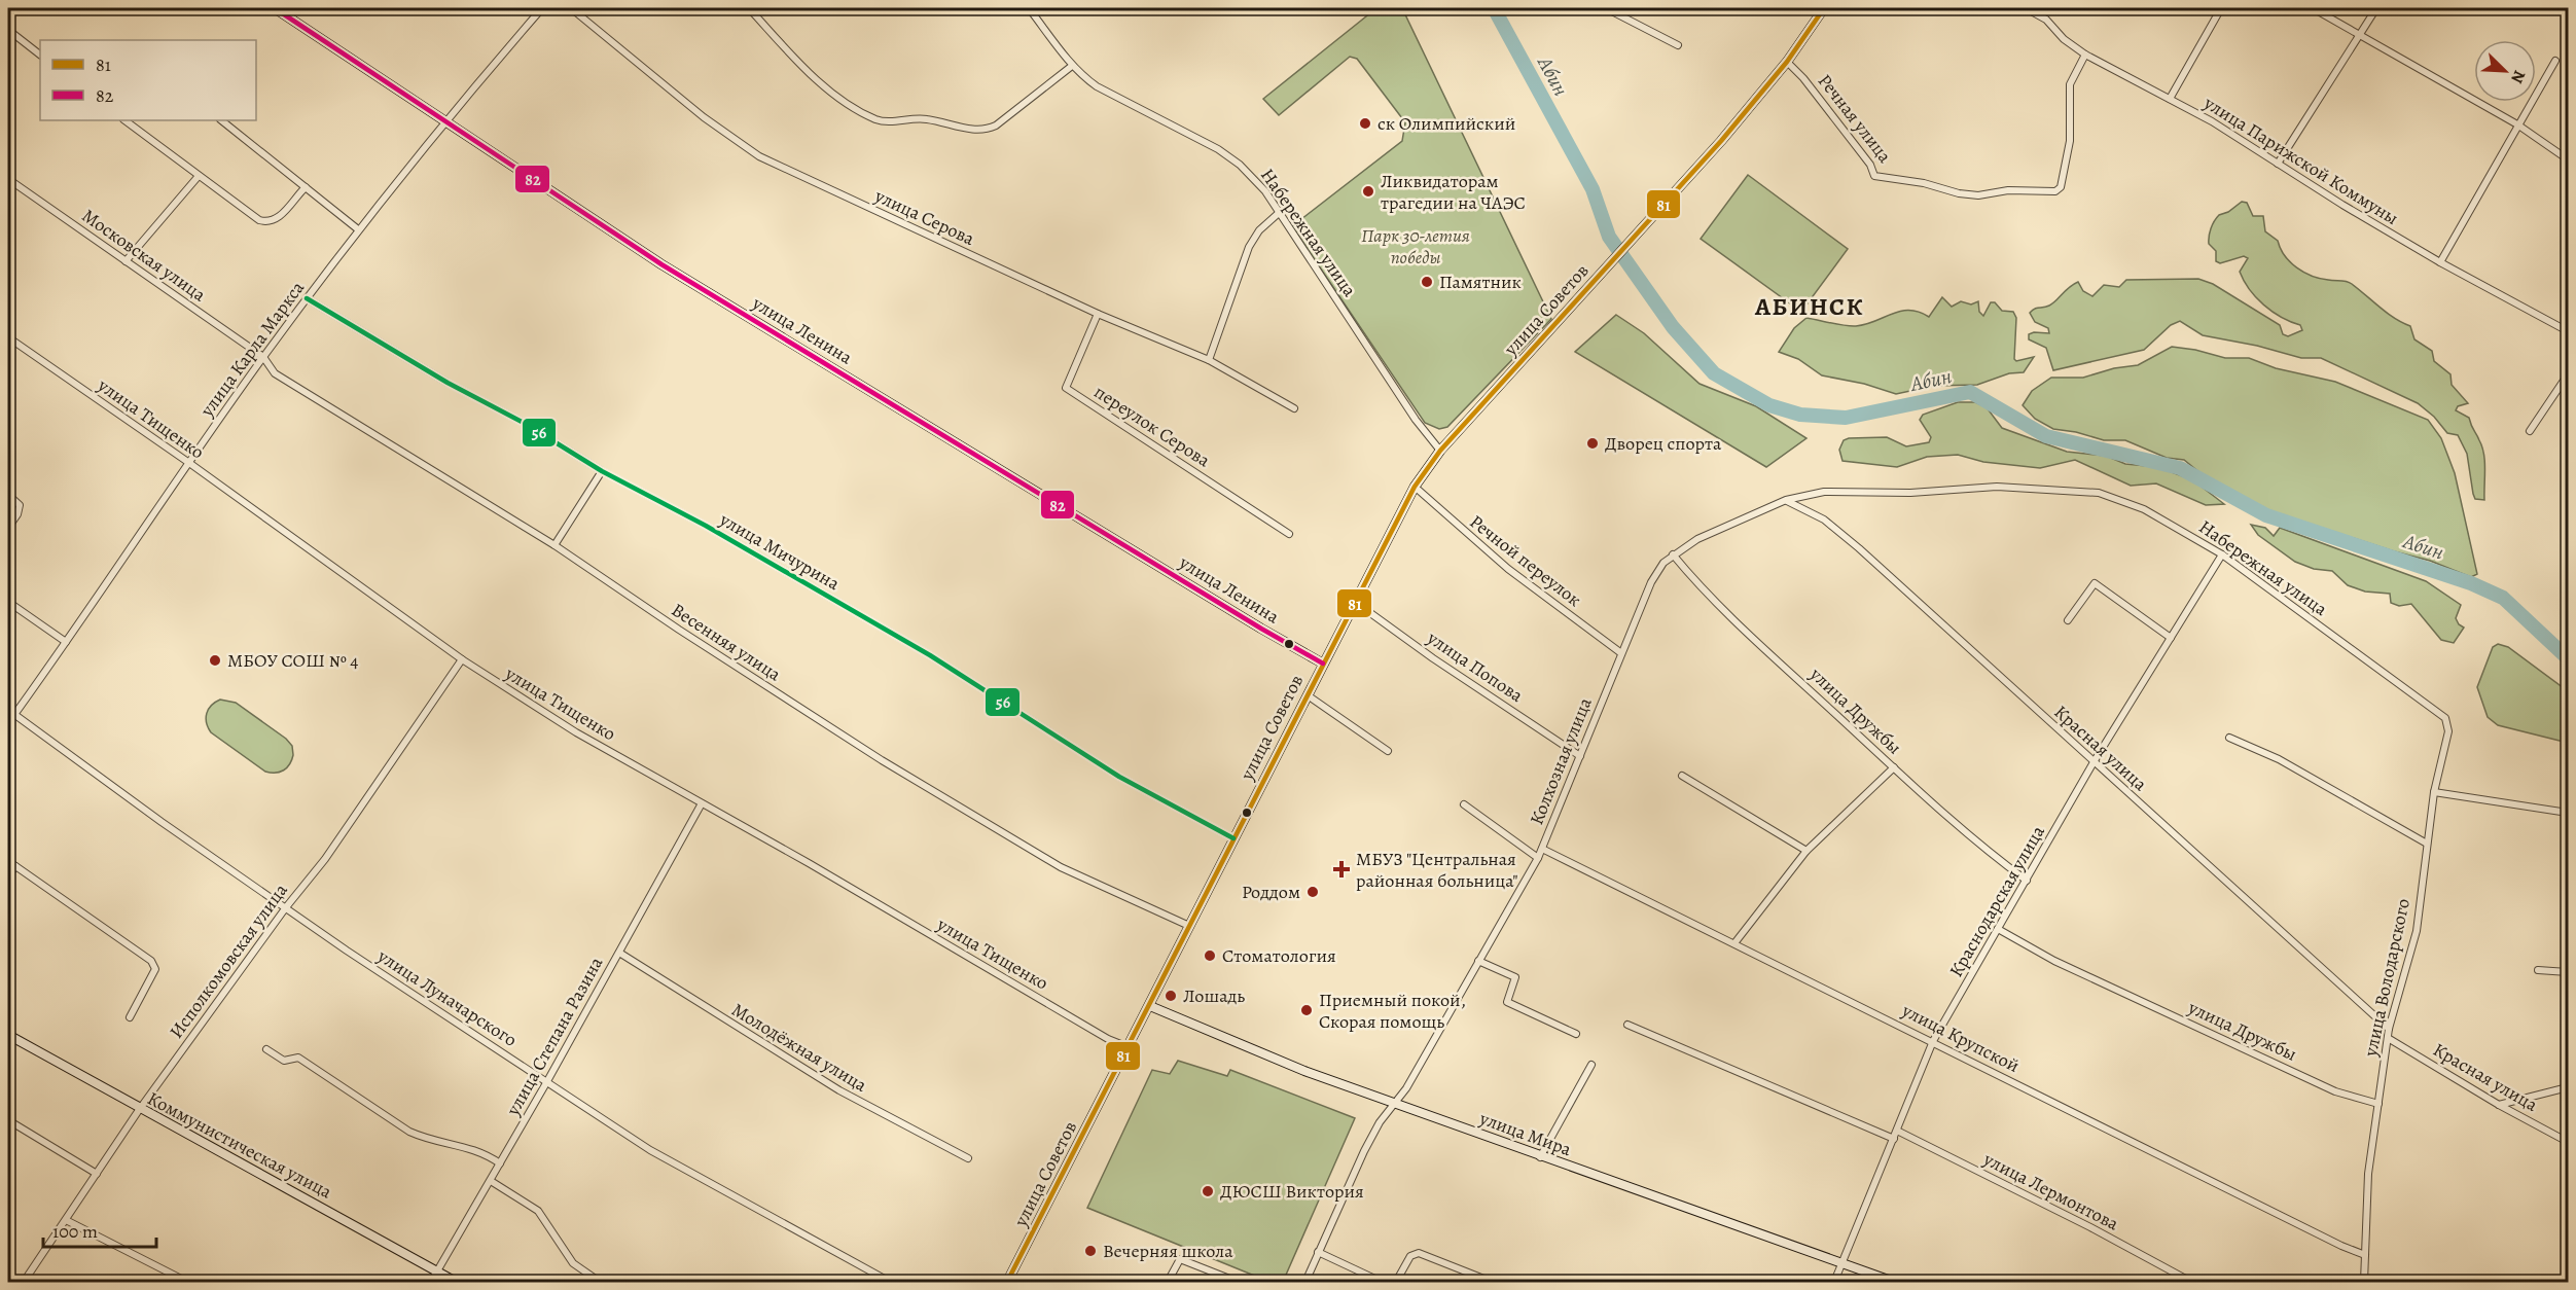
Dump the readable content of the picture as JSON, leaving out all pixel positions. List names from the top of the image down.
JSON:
{
  "streets": {
    "main road": [
      "улица Советов",
      "улица Ленина",
      "улица Мира",
      "Коммунистическая улица"
    ],
    "street": [
      "Речная улица",
      "улица Парижской Коммуны",
      "улица Серова",
      "Набережная улица",
      "Московская улица",
      "улица Карла Маркса",
      "улица Тищенко",
      "переулок Серова",
      "улица Мичурина",
      "Речной переулок",
      "Весенняя улица",
      "улица Попова",
      "улица Дружбы",
      "Красная улица",
      "Колхозная улица",
      "Краснодарская улица",
      "Исполкомовская улица",
      "улица Володарского",
      "улица Луначарского",
      "улица Степана Разина",
      "улица Крупской",
      "Молодёжная улица",
      "улица Лермонтова"
    ]
  },
  "crossings": [
    ["Речная улица", "улица Парижской Коммуны"],
    ["Речная улица", "улица Советов"],
    ["улица Серова", "переулок Серова"],
    ["Набережная улица", "улица Советов"],
    ["Набережная улица", "Красная улица"],
    ["Набережная улица", "Колхозная улица"],
    ["Набережная улица", "Краснодарская улица"],
    ["Набережная улица", "улица Володарского"],
    ["Московская улица", "улица Карла Маркса"],
    ["Московская улица", "Весенняя улица"],
    ["улица Советов", "улица Ленина"],
    ["улица Советов", "улица Тищенко"],
    ["улица Советов", "улица Мичурина"],
    ["улица Советов", "Речной переулок"],
    ["улица Советов", "Весенняя улица"],
    ["улица Советов", "улица Попова"],
    ["улица Советов", "улица Мира"],
    ["улица Ленина", "улица Карла Маркса"],
    ["улица Карла Маркса", "улица Тищенко"],
    ["улица Карла Маркса", "улица Мичурина"],
    ["улица Карла Маркса", "Весенняя улица"],
    ["улица Карла Маркса", "улица Луначарского"],
    ["улица Тищенко", "Исполкомовская улица"],
    ["улица Тищенко", "улица Степана Разина"],
    ["Речной переулок", "Колхозная улица"],
    ["улица Попова", "Колхозная улица"],
    ["улица Дружбы", "Колхозная улица"],
    ["улица Дружбы", "Краснодарская улица"],
    ["улица Дружбы", "улица Володарского"],
    ["Красная улица", "Колхозная улица"],
    ["Красная улица", "Краснодарская улица"],
    ["Красная улица", "улица Володарского"],
    ["Колхозная улица", "улица Крупской"],
    ["Колхозная улица", "улица Мира"],
    ["Краснодарская улица", "улица Крупской"],
    ["Краснодарская улица", "улица Мира"],
    ["Краснодарская улица", "улица Лермонтова"],
    ["Исполкомовская улица", "улица Луначарского"],
    ["Исполкомовская улица", "Коммунистическая улица"],
    ["улица Володарского", "улица Крупской"],
    ["улица Луначарского", "улица Степана Разина"],
    ["улица Степана Разина", "Молодёжная улица"],
    ["улица Степана Разина", "Коммунистическая улица"]
  ],
  "districts": ["АБИНСК"],
  "water": ["Абин"],
  "parks": ["Парк 30-летия победы"],
  "places": {
    "other": [
      "ск Олимпийский",
      "Ликвидаторам трагедии на ЧАЭС",
      "Памятник",
      "Дворец спорта",
      "МБОУ СОШ № 4",
      "Роддом",
      "Стоматология",
      "Лошадь",
      "Приемный покой, Скорая помощь",
      "ДЮСШ Виктория",
      "Вечерняя школа"
    ],
    "health": ["МБУЗ \"Центральная районная больница\""]
  },
  "lines": ["transit line 81", "transit line 82", "transit line 56"],
  "legend": ["81", "82"],
  "scale_bar": "100 m",
  "north": "bottom right"
}
